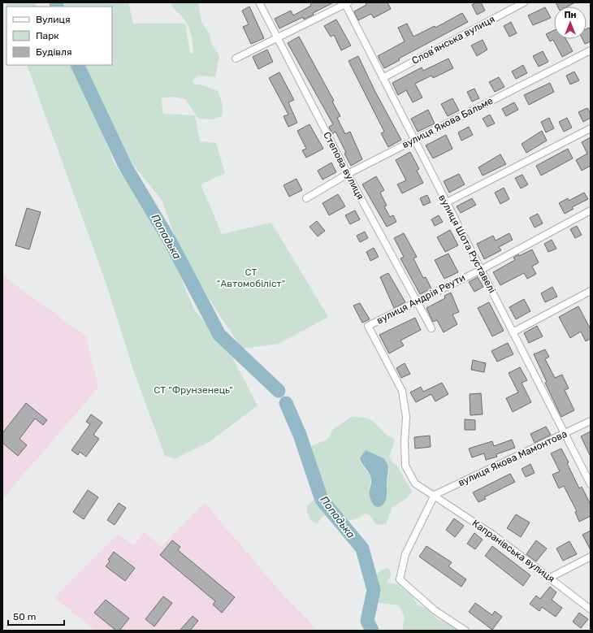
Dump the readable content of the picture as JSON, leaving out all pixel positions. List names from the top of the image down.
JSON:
{
  "streets": {
    "street": [
      "Словʼянська вулиця",
      "вулиця Якова Бальме",
      "Степова вулиця",
      "вулиця Шота Руставелі",
      "вулиця Андрія Реути",
      "вулиця Якова Мамонтова",
      "Капранівська вулиця"
    ]
  },
  "crossings": [
    ["Словʼянська вулиця", "вулиця Шота Руставелі"],
    ["вулиця Якова Бальме", "Степова вулиця"],
    ["вулиця Якова Бальме", "вулиця Шота Руставелі"],
    ["Степова вулиця", "вулиця Андрія Реути"],
    ["вулиця Шота Руставелі", "вулиця Андрія Реути"],
    ["вулиця Шота Руставелі", "вулиця Якова Мамонтова"],
    ["вулиця Андрія Реути", "вулиця Якова Мамонтова"],
    ["вулиця Андрія Реути", "Капранівська вулиця"],
    ["вулиця Якова Мамонтова", "Капранівська вулиця"]
  ],
  "water": ["Попадька"],
  "parks": ["СТ \"Автомобіліст\"", "СТ \"Фрунзенець\""],
  "legend": ["Вулиця", "Парк", "Будівля"],
  "scale_bar": "50 m",
  "north": "top"
}
